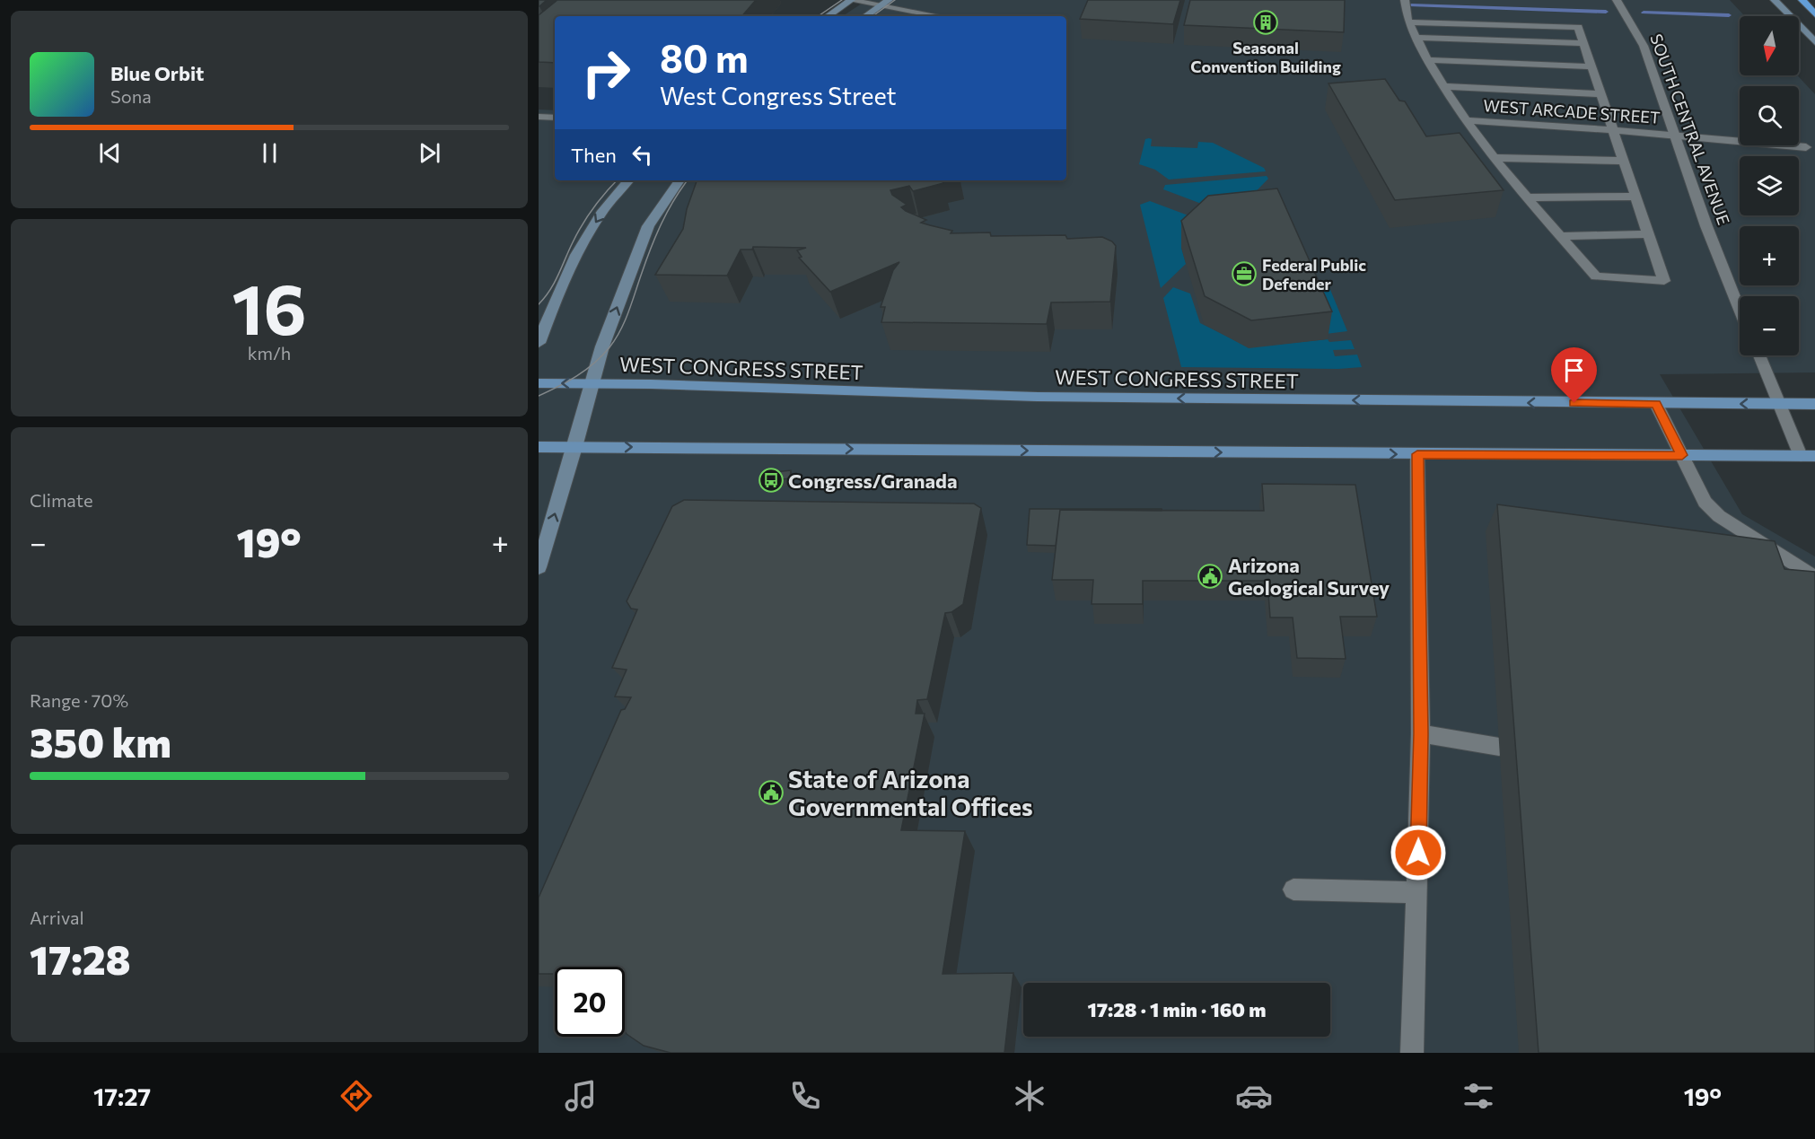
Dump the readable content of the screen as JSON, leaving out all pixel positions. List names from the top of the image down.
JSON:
{
  "streets": {
    "main road": ["WEST CONGRESS STREET"],
    "street": ["WEST ARCADE STREET", "SOUTH CENTRAL AVENUE"]
  },
  "crossings": [
    ["WEST ARCADE STREET", "SOUTH CENTRAL AVENUE"]
  ],
  "places": {
    "building": ["Seasonal Convention Building"],
    "office": ["Federal Public Defender"],
    "bus stop": ["Congress/Granada"],
    "public building": ["Arizona Geological Survey", "State of Arizona Governmental Offices"]
  },
  "north": "bottom",
  "page": {
    "map_buttons": ["+", "−"],
    "turn": ["80 m", "West Congress Street"],
    "song": ["Blue Orbit", "Sona"],
    "then": "Then",
    "tile": [
      ["16", "km/h"],
      "Climate",
      ["Range · 70%", "350 km"],
      ["Arrival", "17:28"]
    ],
    "heat": ["−", "19°", "+"],
    "limit": "20",
    "trip": "17:28 · 1 min · 160 m",
    "tabs": ["17:27", "19°"]
  }
}
